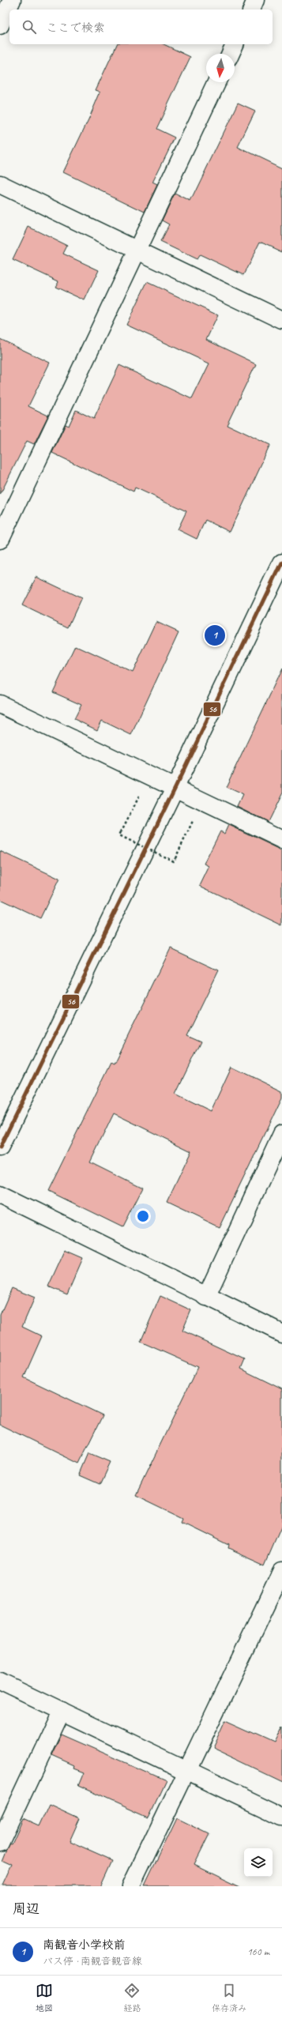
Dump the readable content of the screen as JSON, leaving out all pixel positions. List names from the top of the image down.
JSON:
{
  "lines": ["transit line 56"],
  "north": "bottom",
  "page": {
    "search": "ここで検索",
    "pins": "1",
    "heading": "周辺",
    "list": [
      {
        "mark": "1",
        "name": "南観音小学校前",
        "note": "バス停 · 南観音観音線",
        "value": "160 m"
      }
    ],
    "nav": ["地図", "経路", "保存済み"]
  }
}
